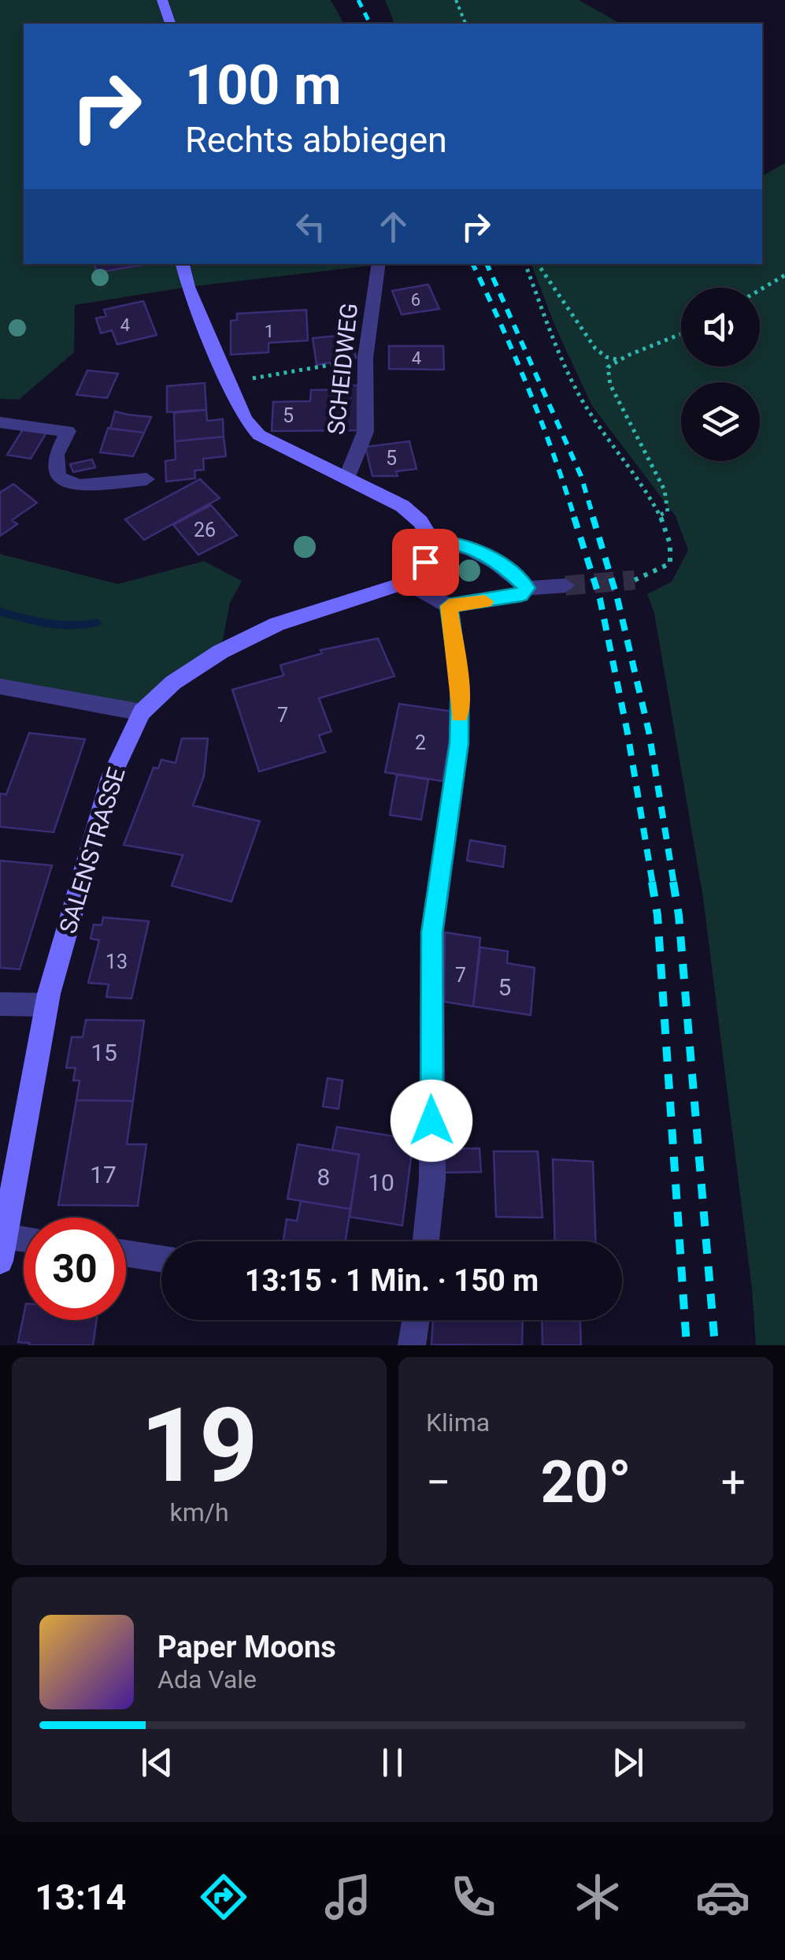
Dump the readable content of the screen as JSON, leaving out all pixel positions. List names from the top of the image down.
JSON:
{
  "streets": {
    "street": ["SCHEIDWEG", "SALENSTRASSE"]
  },
  "house_numbers": [
    "6",
    "4",
    "1",
    "4",
    "5",
    "5",
    "26",
    "7",
    "2",
    "13",
    "7",
    "5",
    "15",
    "17",
    "8",
    "10"
  ],
  "page": {
    "turn": ["100 m", "Rechts abbiegen"],
    "limit": "30",
    "trip": "13:15 · 1 Min. · 150 m",
    "tile": [
      ["19", "km/h"],
      "Klima"
    ],
    "heat": ["−", "20°", "+"],
    "song": ["Paper Moons", "Ada Vale"],
    "tabs": "13:14"
  }
}
